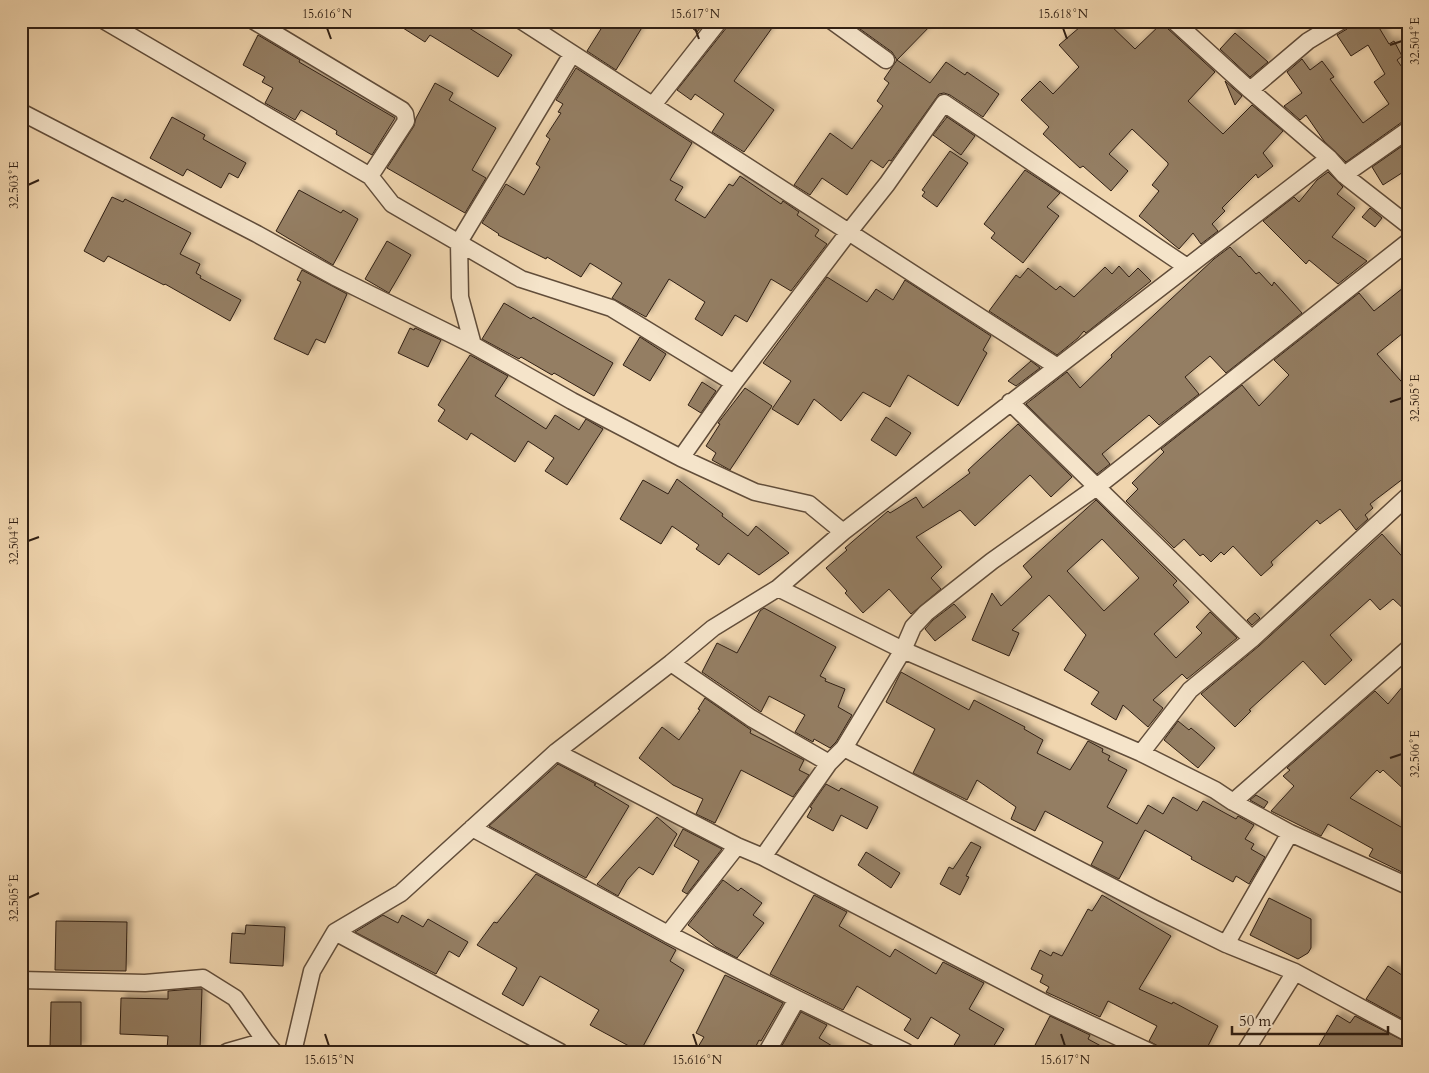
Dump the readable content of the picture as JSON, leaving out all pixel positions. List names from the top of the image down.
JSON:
{
  "scale_bar": "50 m",
  "coordinates": [
    "15.616°N",
    "15.617°N",
    "15.618°N",
    "32.504°E",
    "32.503°E",
    "32.505°E",
    "32.506°E",
    "15.615°N"
  ]
}
